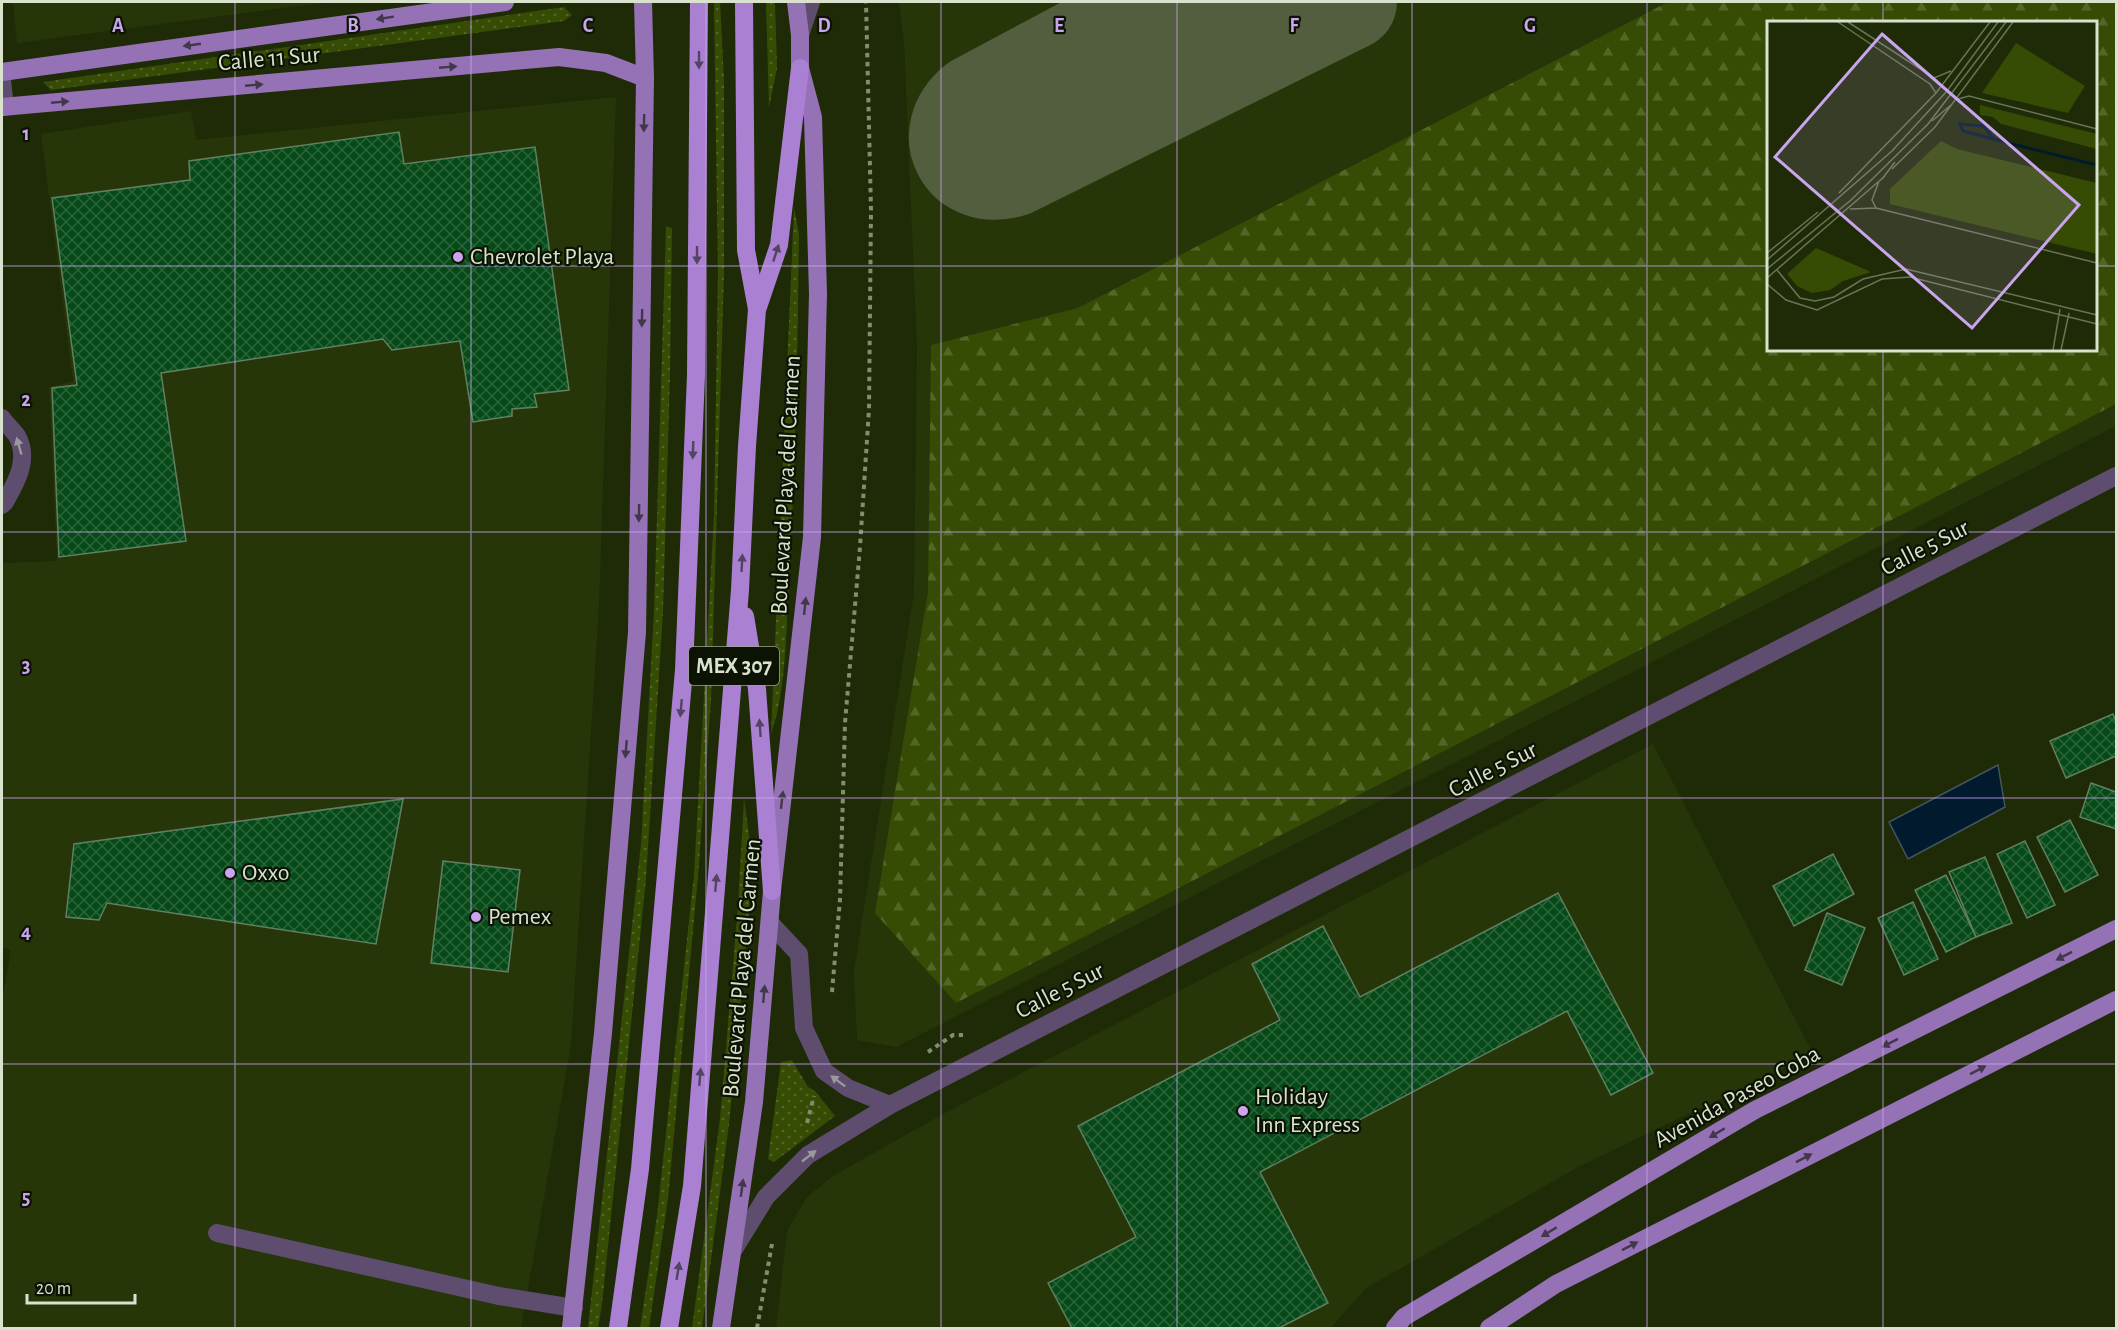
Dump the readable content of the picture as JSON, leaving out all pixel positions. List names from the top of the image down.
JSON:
{
  "streets": {
    "highway": ["MEX 307"],
    "main road": ["Calle 11 Sur", "Boulevard Playa del Carmen", "Avenida Paseo Coba"],
    "street": ["Calle 5 Sur"]
  },
  "crossings": [
    ["Boulevard Playa del Carmen", "Calle 5 Sur"]
  ],
  "places": [
    "Chevrolet Playa",
    "Oxxo",
    "Pemex",
    "Holiday Inn Express"
  ],
  "scale_bar": "20 m",
  "grid": {
    "columns": [
      "A",
      "B",
      "C",
      "D",
      "E",
      "F",
      "G"
    ],
    "rows": [
      "1",
      "2",
      "3",
      "4",
      "5"
    ]
  }
}
